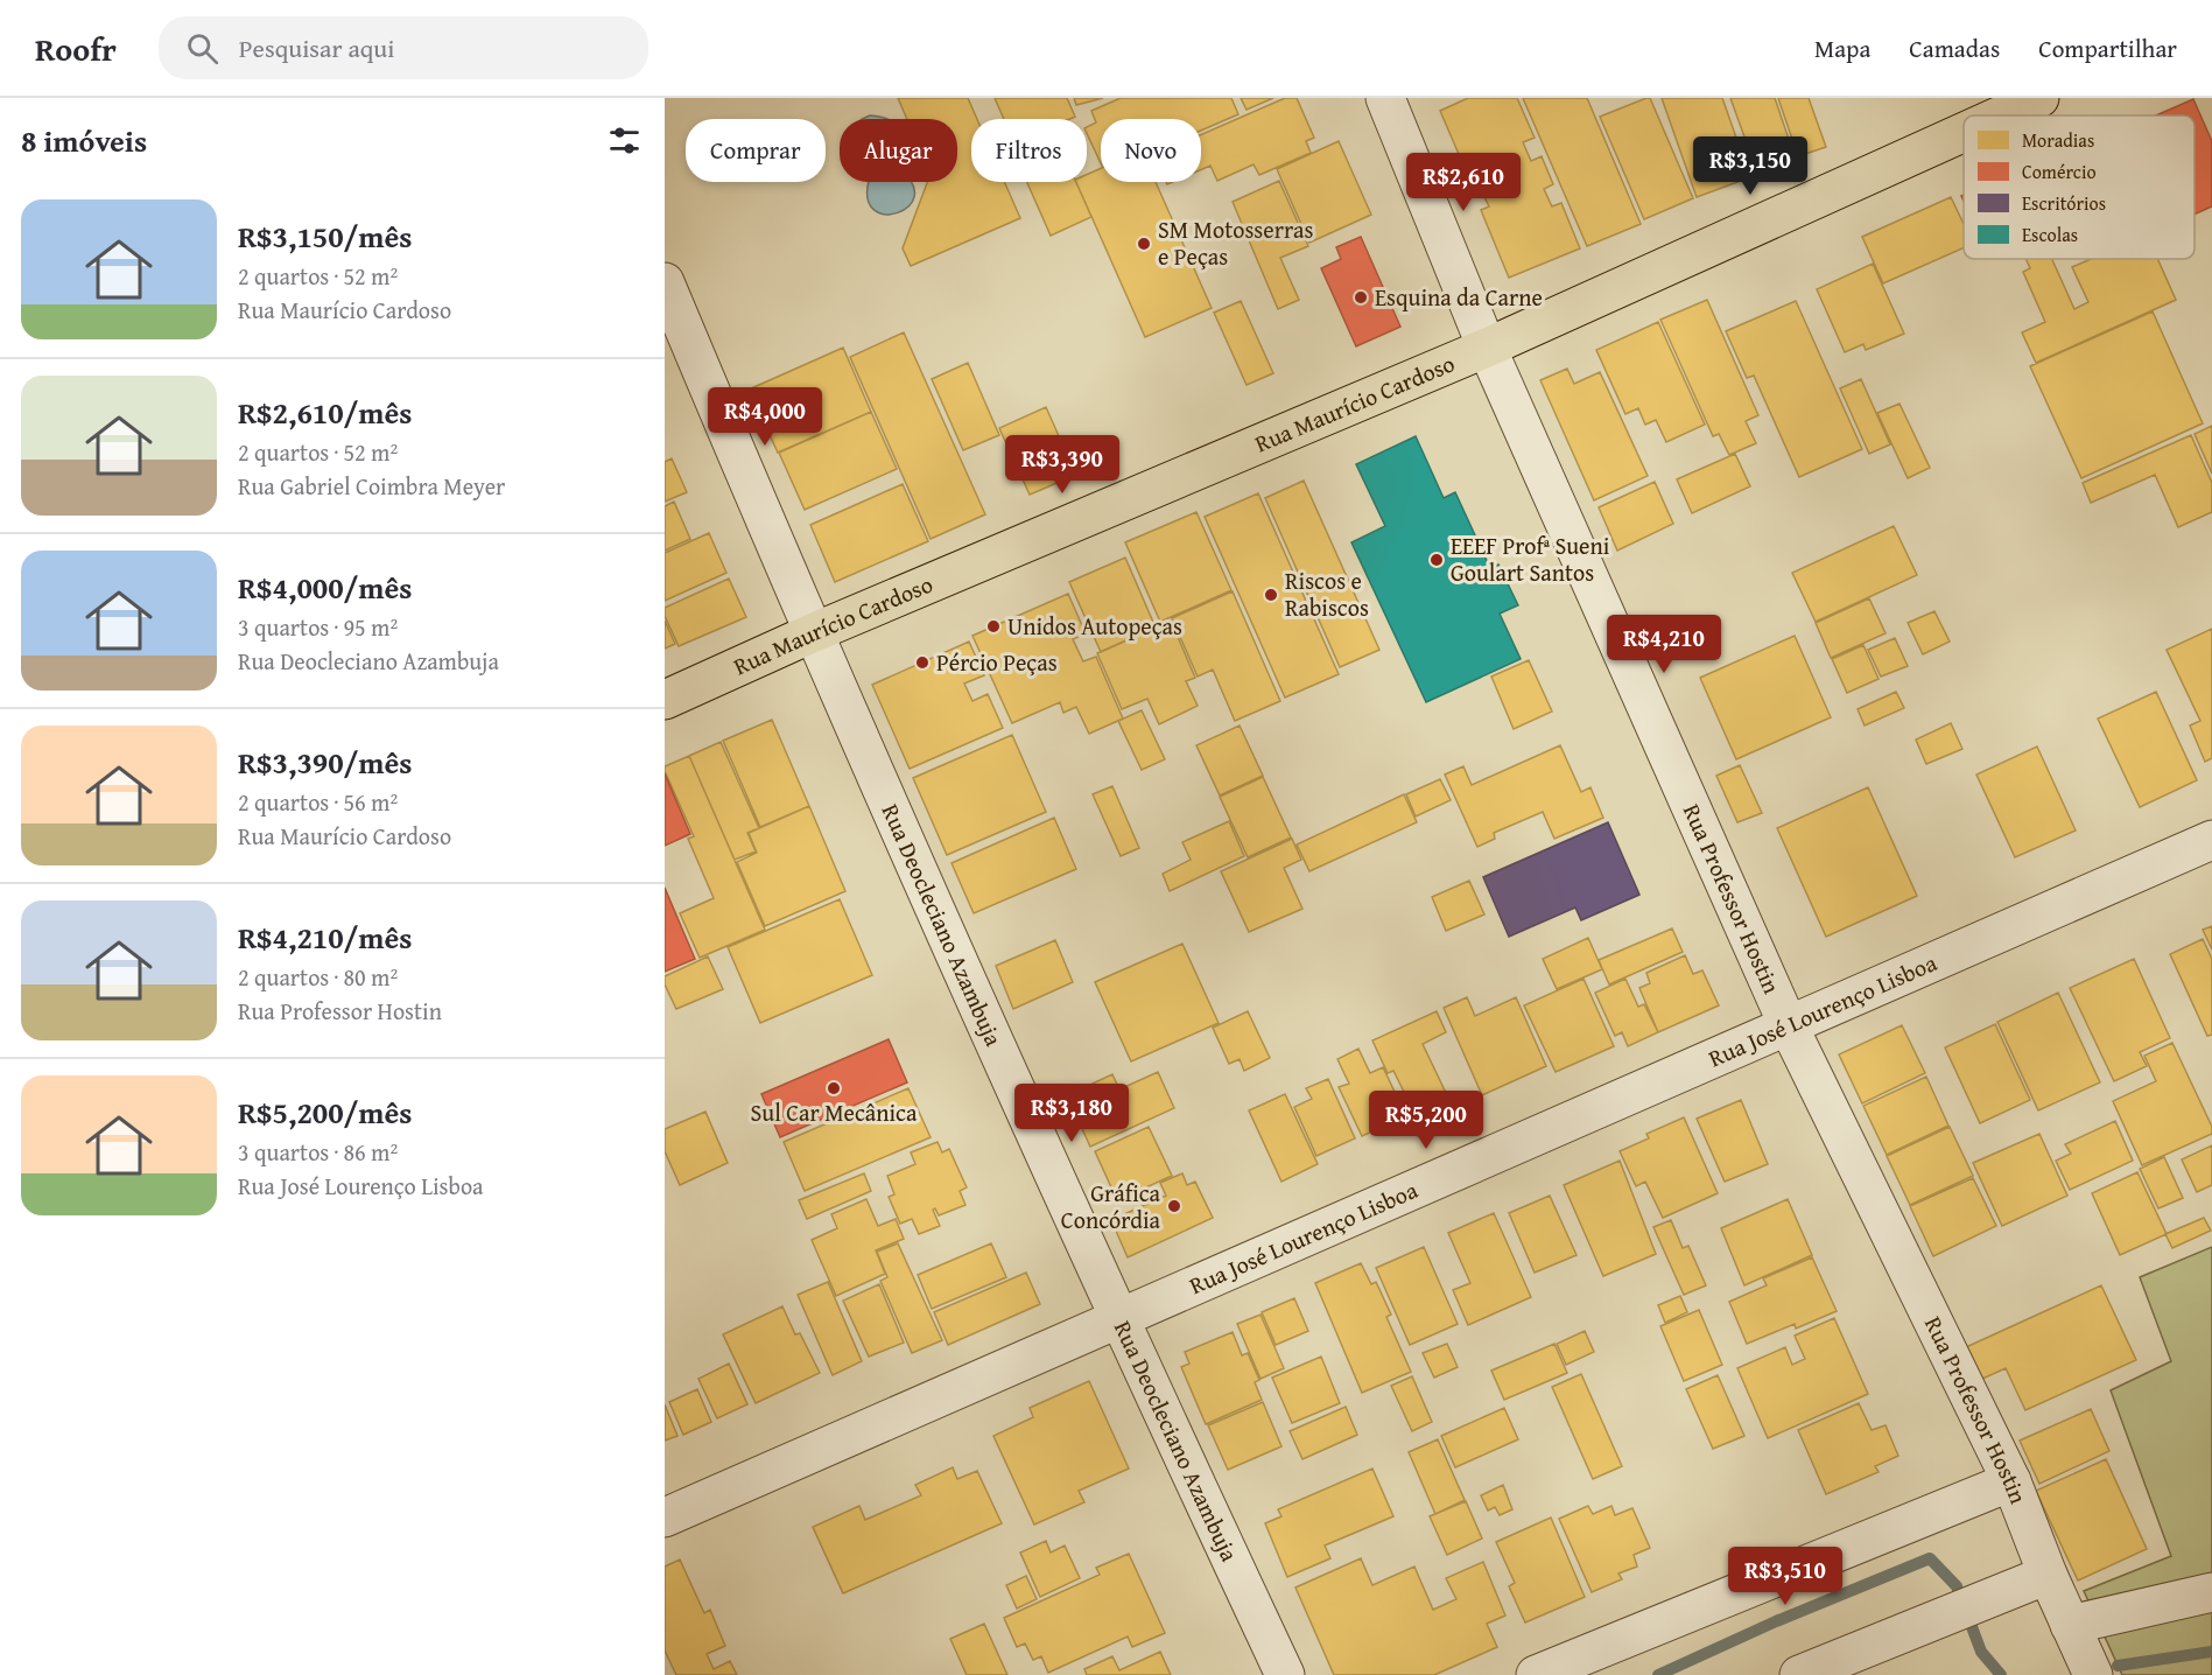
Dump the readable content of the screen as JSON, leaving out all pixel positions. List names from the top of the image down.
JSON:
{
  "streets": {
    "main road": ["Rua Maurício Cardoso"],
    "street": ["Rua Professor Hostin", "Rua Deocleciano Azambuja", "Rua José Lourenço Lisboa"]
  },
  "crossings": [
    ["Rua Maurício Cardoso", "Rua Professor Hostin"],
    ["Rua Maurício Cardoso", "Rua Deocleciano Azambuja"],
    ["Rua Professor Hostin", "Rua José Lourenço Lisboa"],
    ["Rua Deocleciano Azambuja", "Rua José Lourenço Lisboa"]
  ],
  "places": [
    "SM Motosserras e Peças",
    "Esquina da Carne",
    "EEEF Profª Sueni Goulart Santos",
    "Riscos e Rabiscos",
    "Unidos Autopeças",
    "Pércio Peças",
    "Sul Car Mecânica",
    "Gráfica Concórdia"
  ],
  "legend": [
    "Moradias",
    "Comércio",
    "Escritórios",
    "Escolas"
  ],
  "page": {
    "header": "Roofr",
    "search": "Pesquisar aqui",
    "nav": ["Mapa", "Camadas", "Compartilhar"],
    "heading": "8 imóveis",
    "chip": [
      "Comprar",
      "Alugar",
      "Filtros",
      "Novo"
    ],
    "price": [
      "R$3,150",
      "R$2,610",
      "R$4,000",
      "R$3,390",
      "R$4,210",
      "R$3,180",
      "R$5,200",
      "R$3,510"
    ],
    "list": [
      {
        "name": "R$3,150/mês",
        "note": "2 quartos · 52 m² · Rua Maurício Cardoso"
      },
      {
        "name": "R$2,610/mês",
        "note": "2 quartos · 52 m² · Rua Gabriel Coimbra Meyer"
      },
      {
        "name": "R$4,000/mês",
        "note": "3 quartos · 95 m² · Rua Deocleciano Azambuja"
      },
      {
        "name": "R$3,390/mês",
        "note": "2 quartos · 56 m² · Rua Maurício Cardoso"
      },
      {
        "name": "R$4,210/mês",
        "note": "2 quartos · 80 m² · Rua Professor Hostin"
      },
      {
        "name": "R$5,200/mês",
        "note": "3 quartos · 86 m² · Rua José Lourenço Lisboa"
      }
    ]
  }
}
